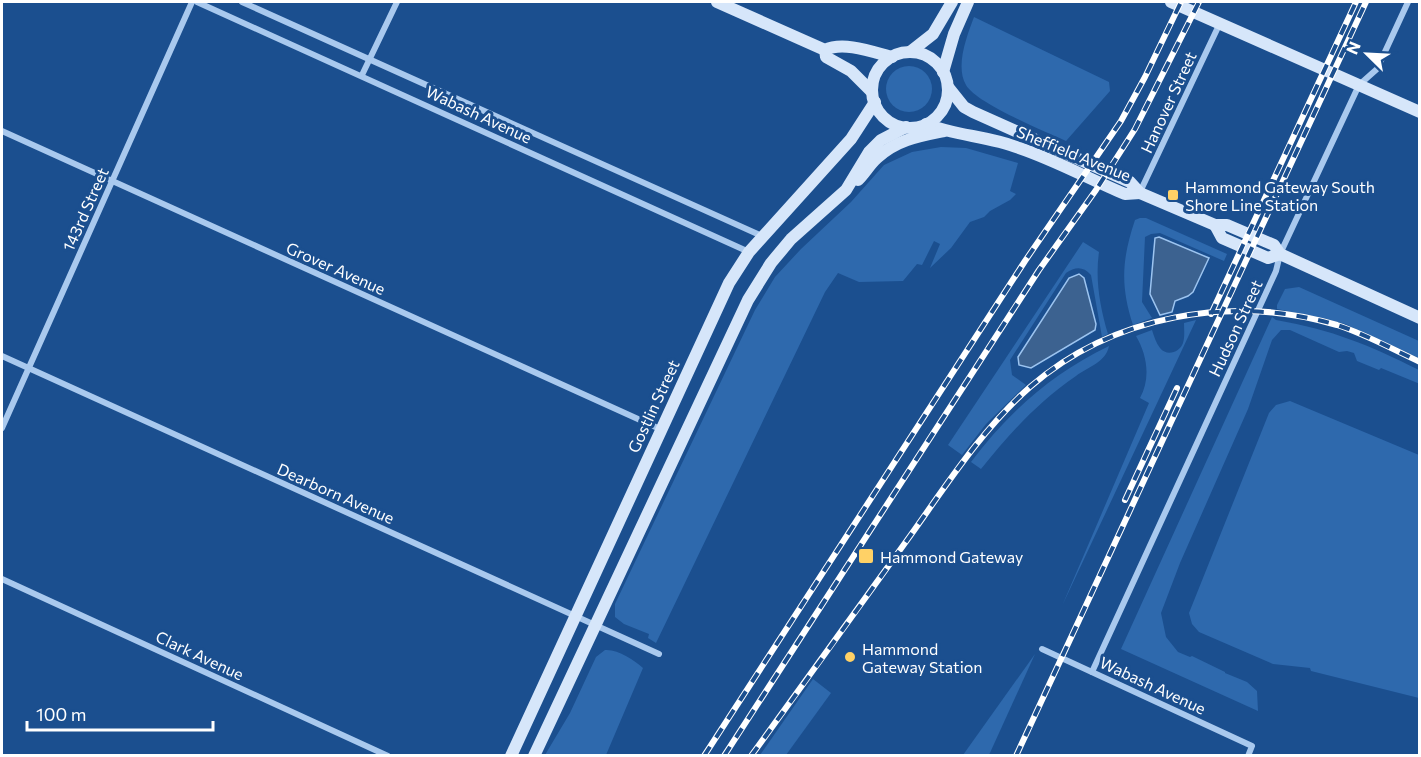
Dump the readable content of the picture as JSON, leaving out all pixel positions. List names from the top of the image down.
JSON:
{
  "streets": {
    "main road": ["Sheffield Avenue", "Gostlin Street"],
    "street": [
      "Hanover Street",
      "Wabash Avenue",
      "143rd Street",
      "Grover Avenue",
      "Hudson Street",
      "Dearborn Avenue",
      "Clark Avenue"
    ]
  },
  "crossings": [
    ["Hanover Street", "Sheffield Avenue"],
    ["Wabash Avenue", "143rd Street"],
    ["Wabash Avenue", "Hudson Street"],
    ["Wabash Avenue", "Gostlin Street"],
    ["Sheffield Avenue", "Hudson Street"],
    ["Sheffield Avenue", "Gostlin Street"],
    ["143rd Street", "Grover Avenue"],
    ["143rd Street", "Dearborn Avenue"],
    ["Grover Avenue", "Gostlin Street"],
    ["Gostlin Street", "Dearborn Avenue"]
  ],
  "places": {
    "transit": ["Hammond Gateway South Shore Line Station", "Hammond Gateway"],
    "other": ["Hammond Gateway Station"]
  },
  "scale_bar": "100 m",
  "north": "top left"
}
